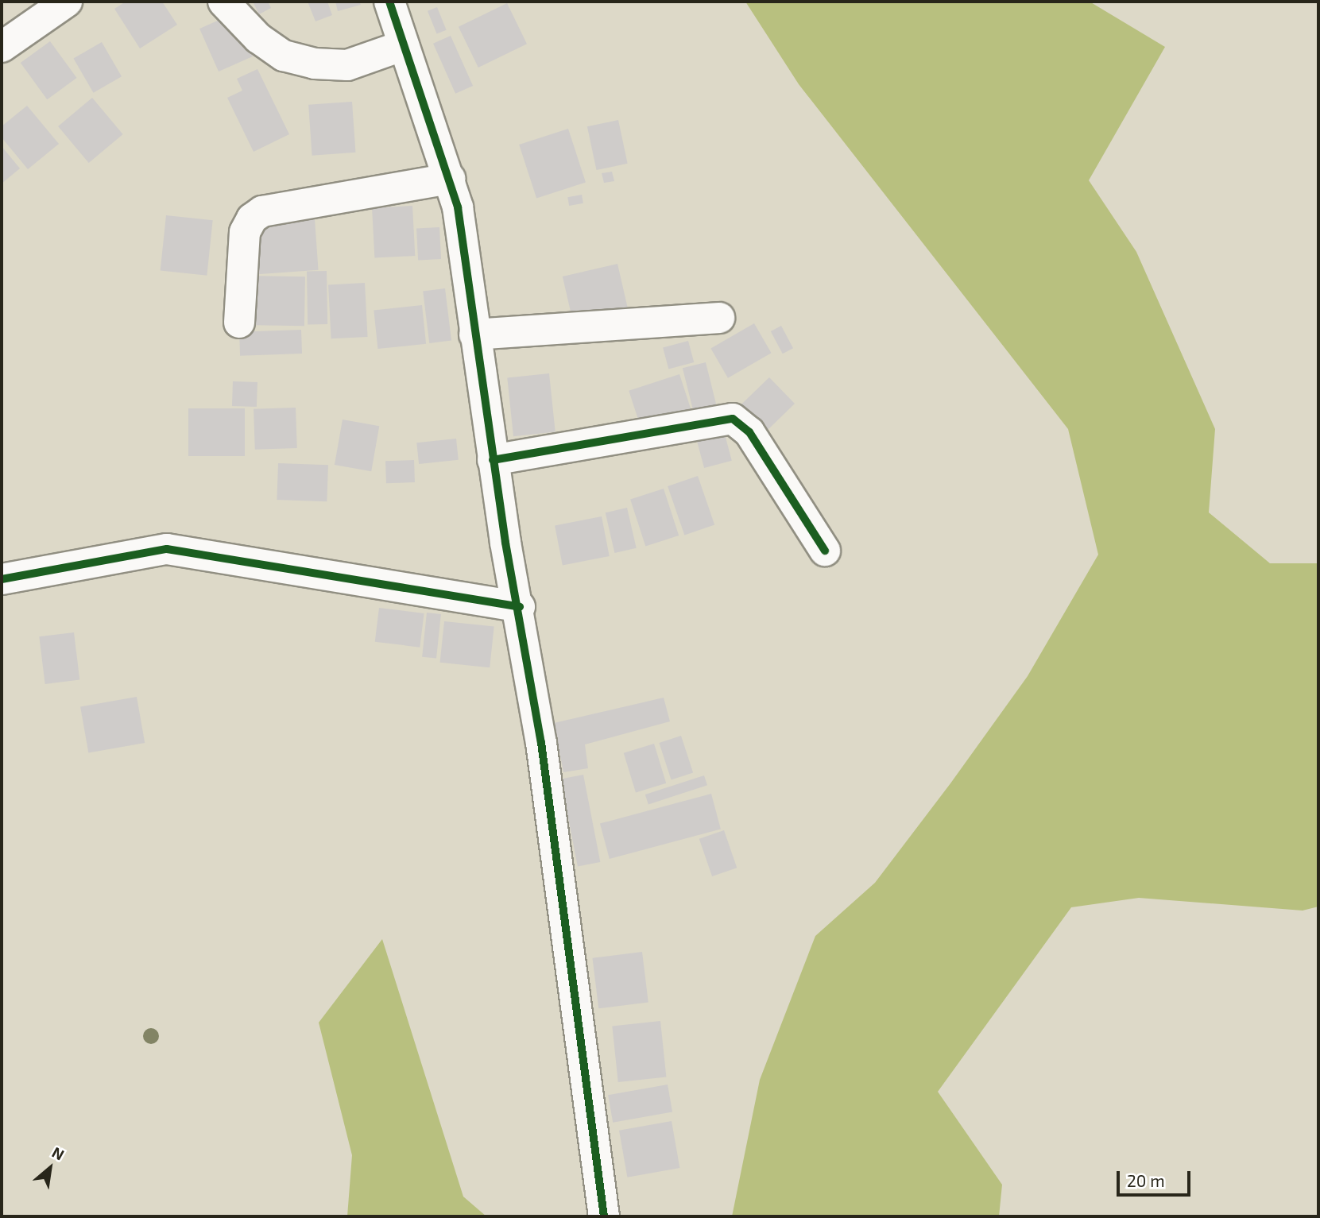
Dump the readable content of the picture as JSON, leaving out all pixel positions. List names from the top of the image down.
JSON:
{
  "scale_bar": "20 m",
  "north": "top right"
}
